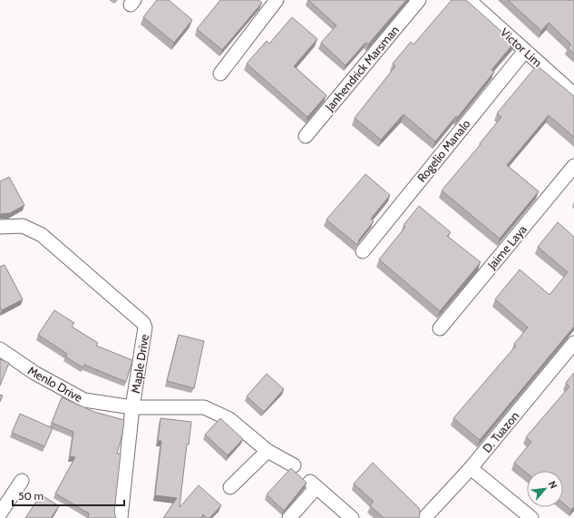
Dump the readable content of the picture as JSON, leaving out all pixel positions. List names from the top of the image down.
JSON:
{
  "streets": {
    "street": [
      "Victor Lim",
      "Janhendrick Marsman",
      "Rogelio Manalo",
      "Jaime Laya",
      "Maple Drive",
      "Menlo Drive",
      "D. Tuazon"
    ]
  },
  "crossings": [
    ["Victor Lim", "Rogelio Manalo"],
    ["Maple Drive", "Menlo Drive"]
  ],
  "scale_bar": "50 m",
  "north": "top right"
}
